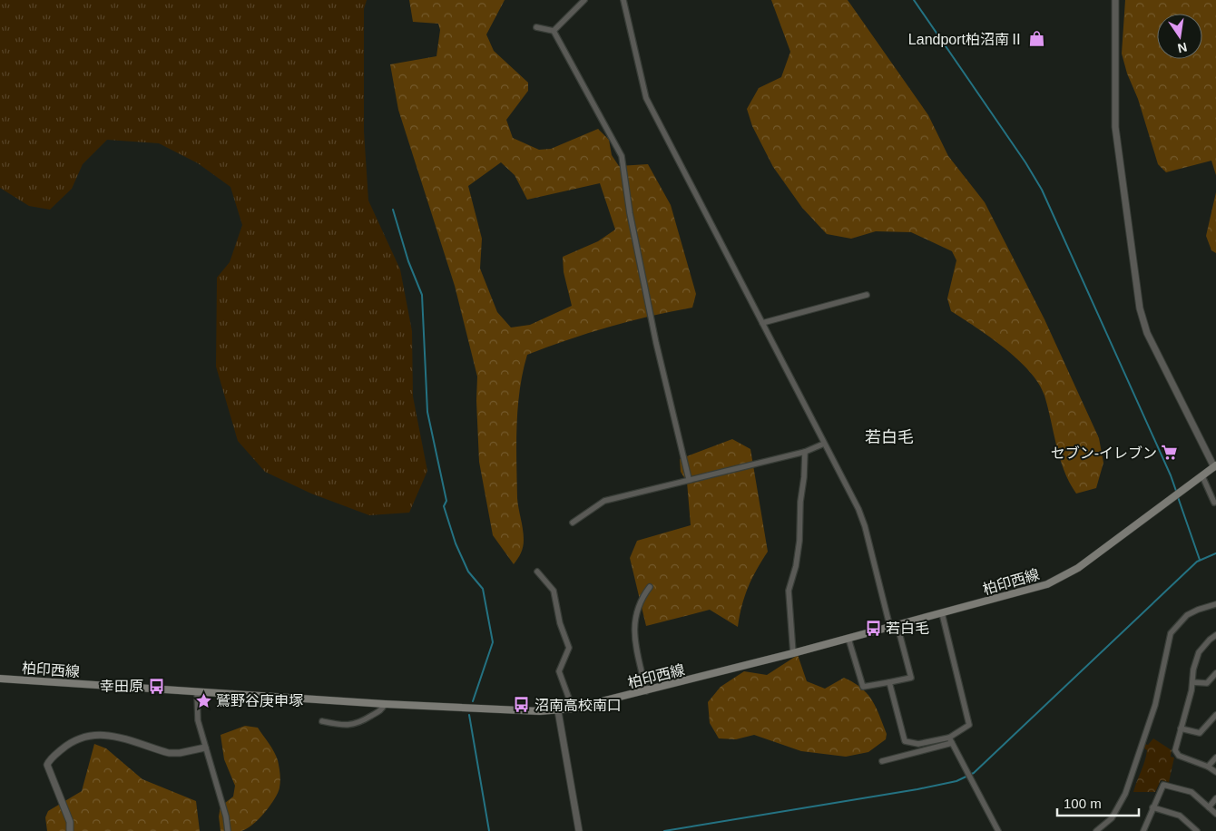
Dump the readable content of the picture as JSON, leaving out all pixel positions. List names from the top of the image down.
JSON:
{
  "streets": {
    "main road": ["柏印西線"]
  },
  "districts": ["若白毛"],
  "places": {
    "shop": ["Landport柏沼南Ⅱ"],
    "supermarket": ["セブン-イレブン"],
    "bus stop": ["若白毛", "幸田原", "沼南高校南口"],
    "place": ["鷲野谷庚申塚"]
  },
  "scale_bar": "100 m",
  "north": "bottom"
}
